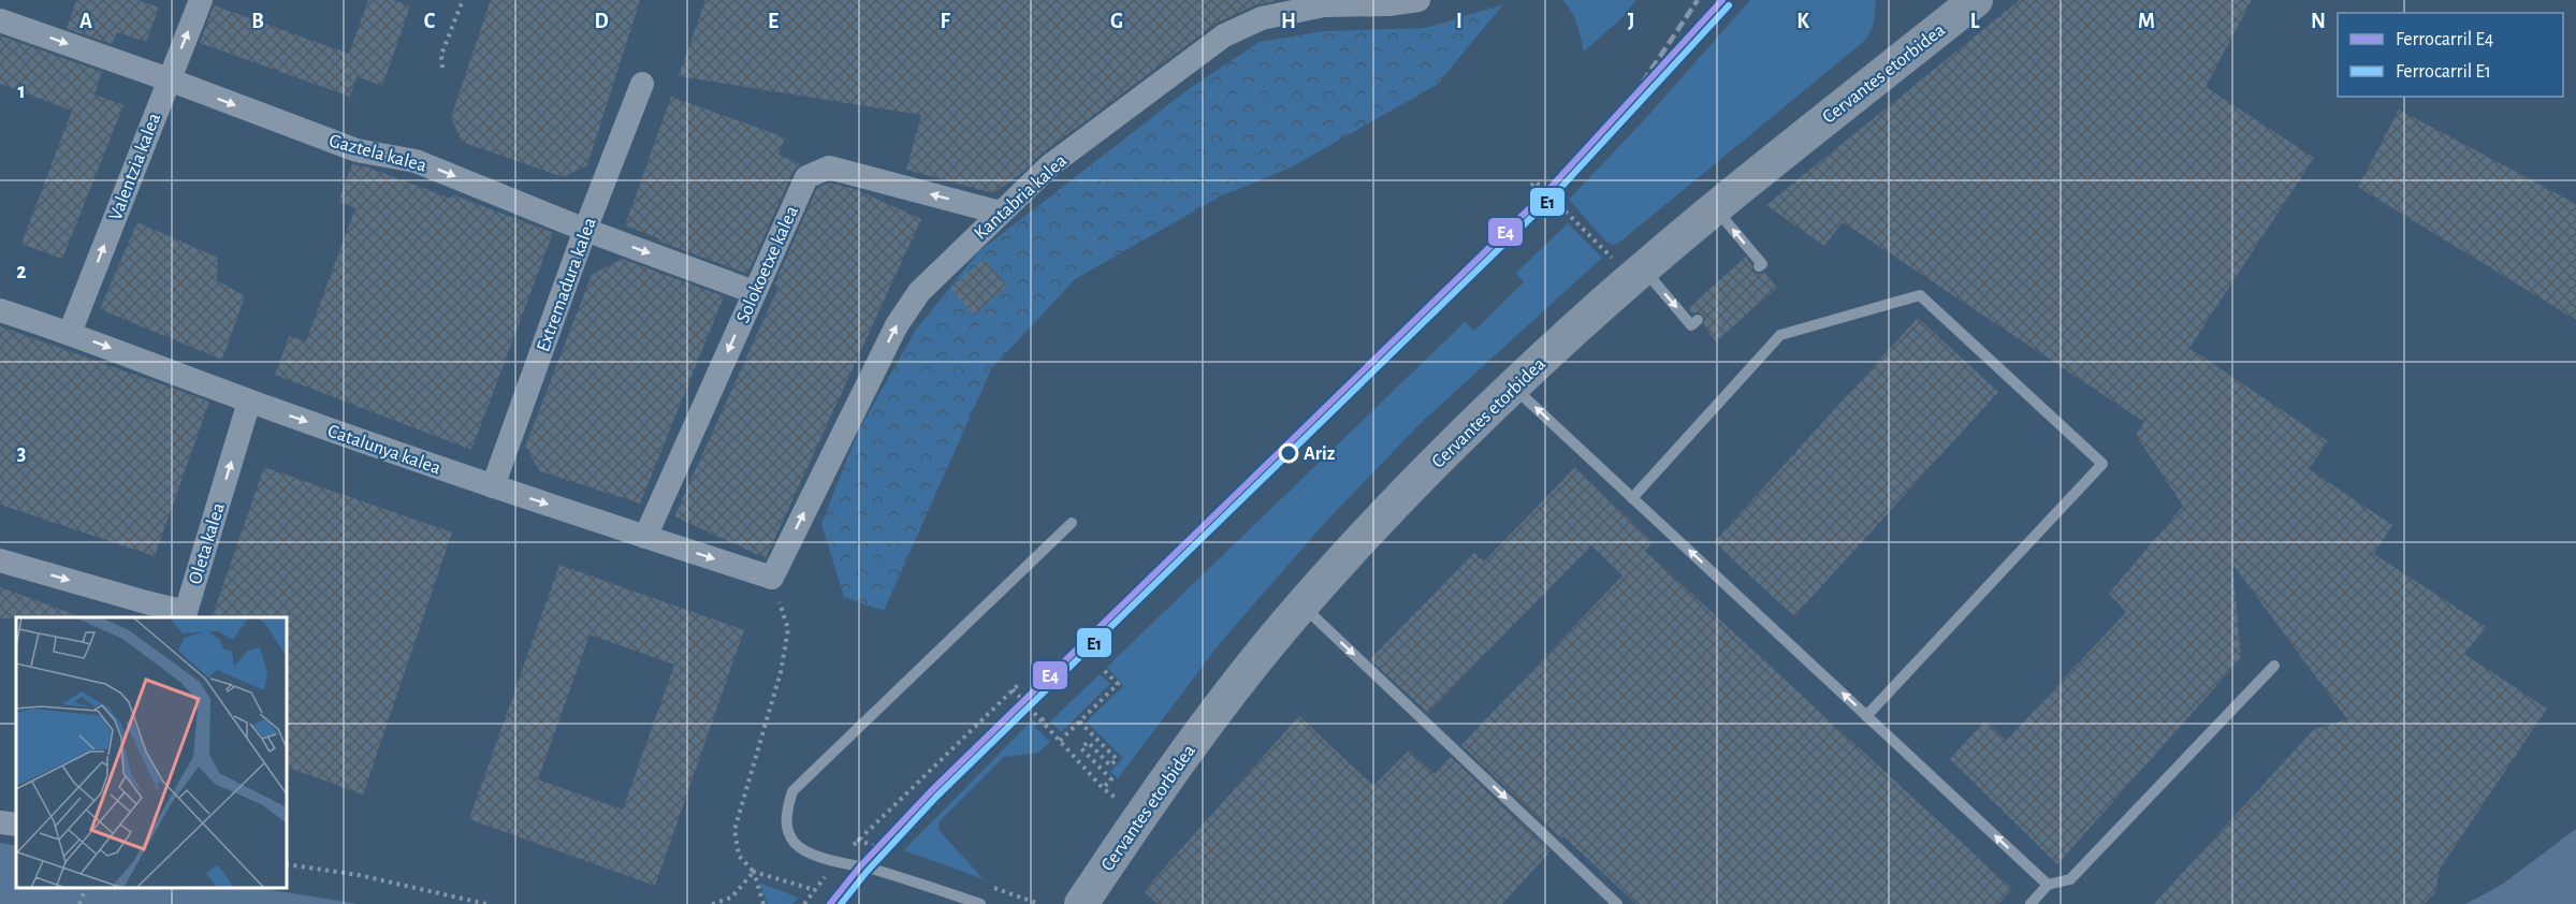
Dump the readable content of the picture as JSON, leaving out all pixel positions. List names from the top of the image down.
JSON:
{
  "streets": {
    "street": [
      "Cervantes etorbidea",
      "Gaztela kalea",
      "Valentzia kalea",
      "Kantabria kalea",
      "Solokoetxe kalea",
      "Extremadura kalea",
      "Catalunya kalea",
      "Oleta kalea"
    ]
  },
  "crossings": [
    ["Gaztela kalea", "Valentzia kalea"],
    ["Gaztela kalea", "Solokoetxe kalea"],
    ["Gaztela kalea", "Extremadura kalea"],
    ["Valentzia kalea", "Catalunya kalea"],
    ["Kantabria kalea", "Solokoetxe kalea"],
    ["Kantabria kalea", "Catalunya kalea"],
    ["Solokoetxe kalea", "Catalunya kalea"],
    ["Extremadura kalea", "Catalunya kalea"],
    ["Catalunya kalea", "Oleta kalea"]
  ],
  "one_way": [
    "Gaztela kalea",
    "Valentzia kalea",
    "Kantabria kalea",
    "Solokoetxe kalea",
    "Catalunya kalea"
  ],
  "places": ["Ariz"],
  "lines": ["rail line E4", "rail line E1"],
  "legend": ["Ferrocarril E4", "Ferrocarril E1"],
  "grid": {
    "columns": [
      "A",
      "B",
      "C",
      "D",
      "E",
      "F",
      "G",
      "H",
      "I",
      "J",
      "K",
      "L",
      "M",
      "N"
    ],
    "rows": ["1", "2", "3"]
  }
}
